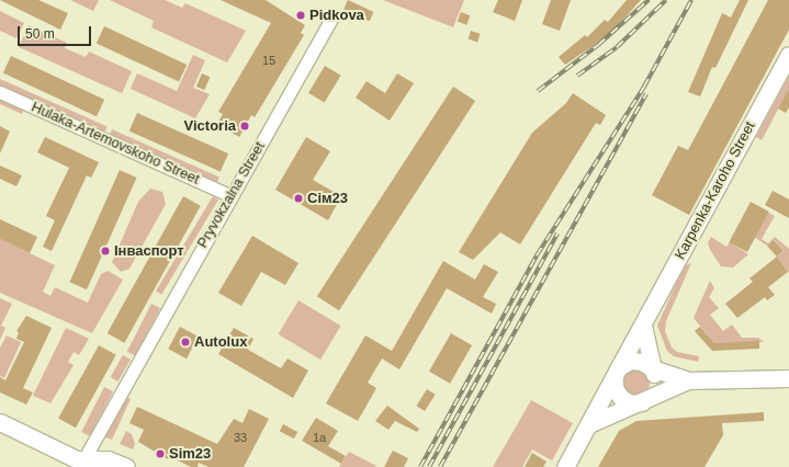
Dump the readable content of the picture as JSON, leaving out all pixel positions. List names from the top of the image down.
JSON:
{
  "streets": {
    "main road": ["Karpenka-Karoho Street"],
    "street": ["Hulaka-Artemovskoho Street", "Pryvokzalna Street"]
  },
  "crossings": [
    ["Hulaka-Artemovskoho Street", "Pryvokzalna Street"]
  ],
  "places": [
    "Pidkova",
    "Victoria",
    "Сім23",
    "Інваспорт",
    "Autolux",
    "Sim23"
  ],
  "house_numbers": ["15", "33", "1а"],
  "scale_bar": "50 m"
}
